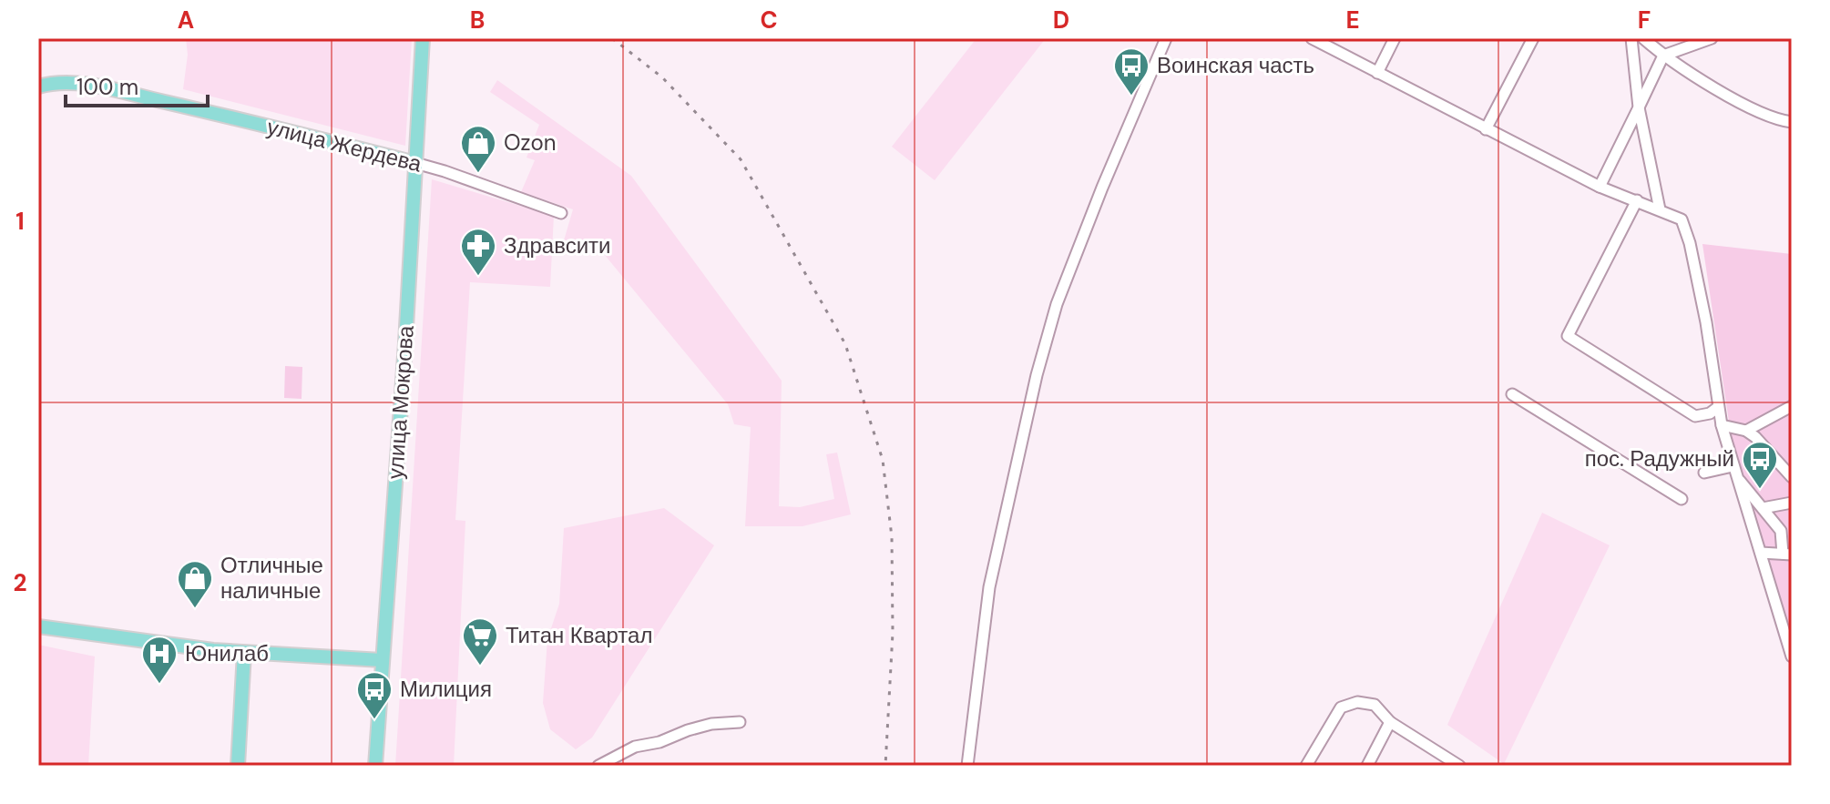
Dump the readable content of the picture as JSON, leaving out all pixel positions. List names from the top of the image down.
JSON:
{
  "streets": {
    "main road": ["улица Жердева", "улица Мокрова"]
  },
  "crossings": [
    ["улица Жердева", "улица Мокрова"]
  ],
  "places": {
    "bus stop": ["Воинская часть", "пос. Радужный", "Милиция"],
    "shop": ["Ozon", "Отличные наличные"],
    "pharmacy": ["Здравсити"],
    "supermarket": ["Титан Квартал"],
    "hospital": ["Юнилаб"]
  },
  "scale_bar": "100 m",
  "grid": {
    "columns": [
      "A",
      "B",
      "C",
      "D",
      "E",
      "F"
    ],
    "rows": ["1", "2"]
  }
}
